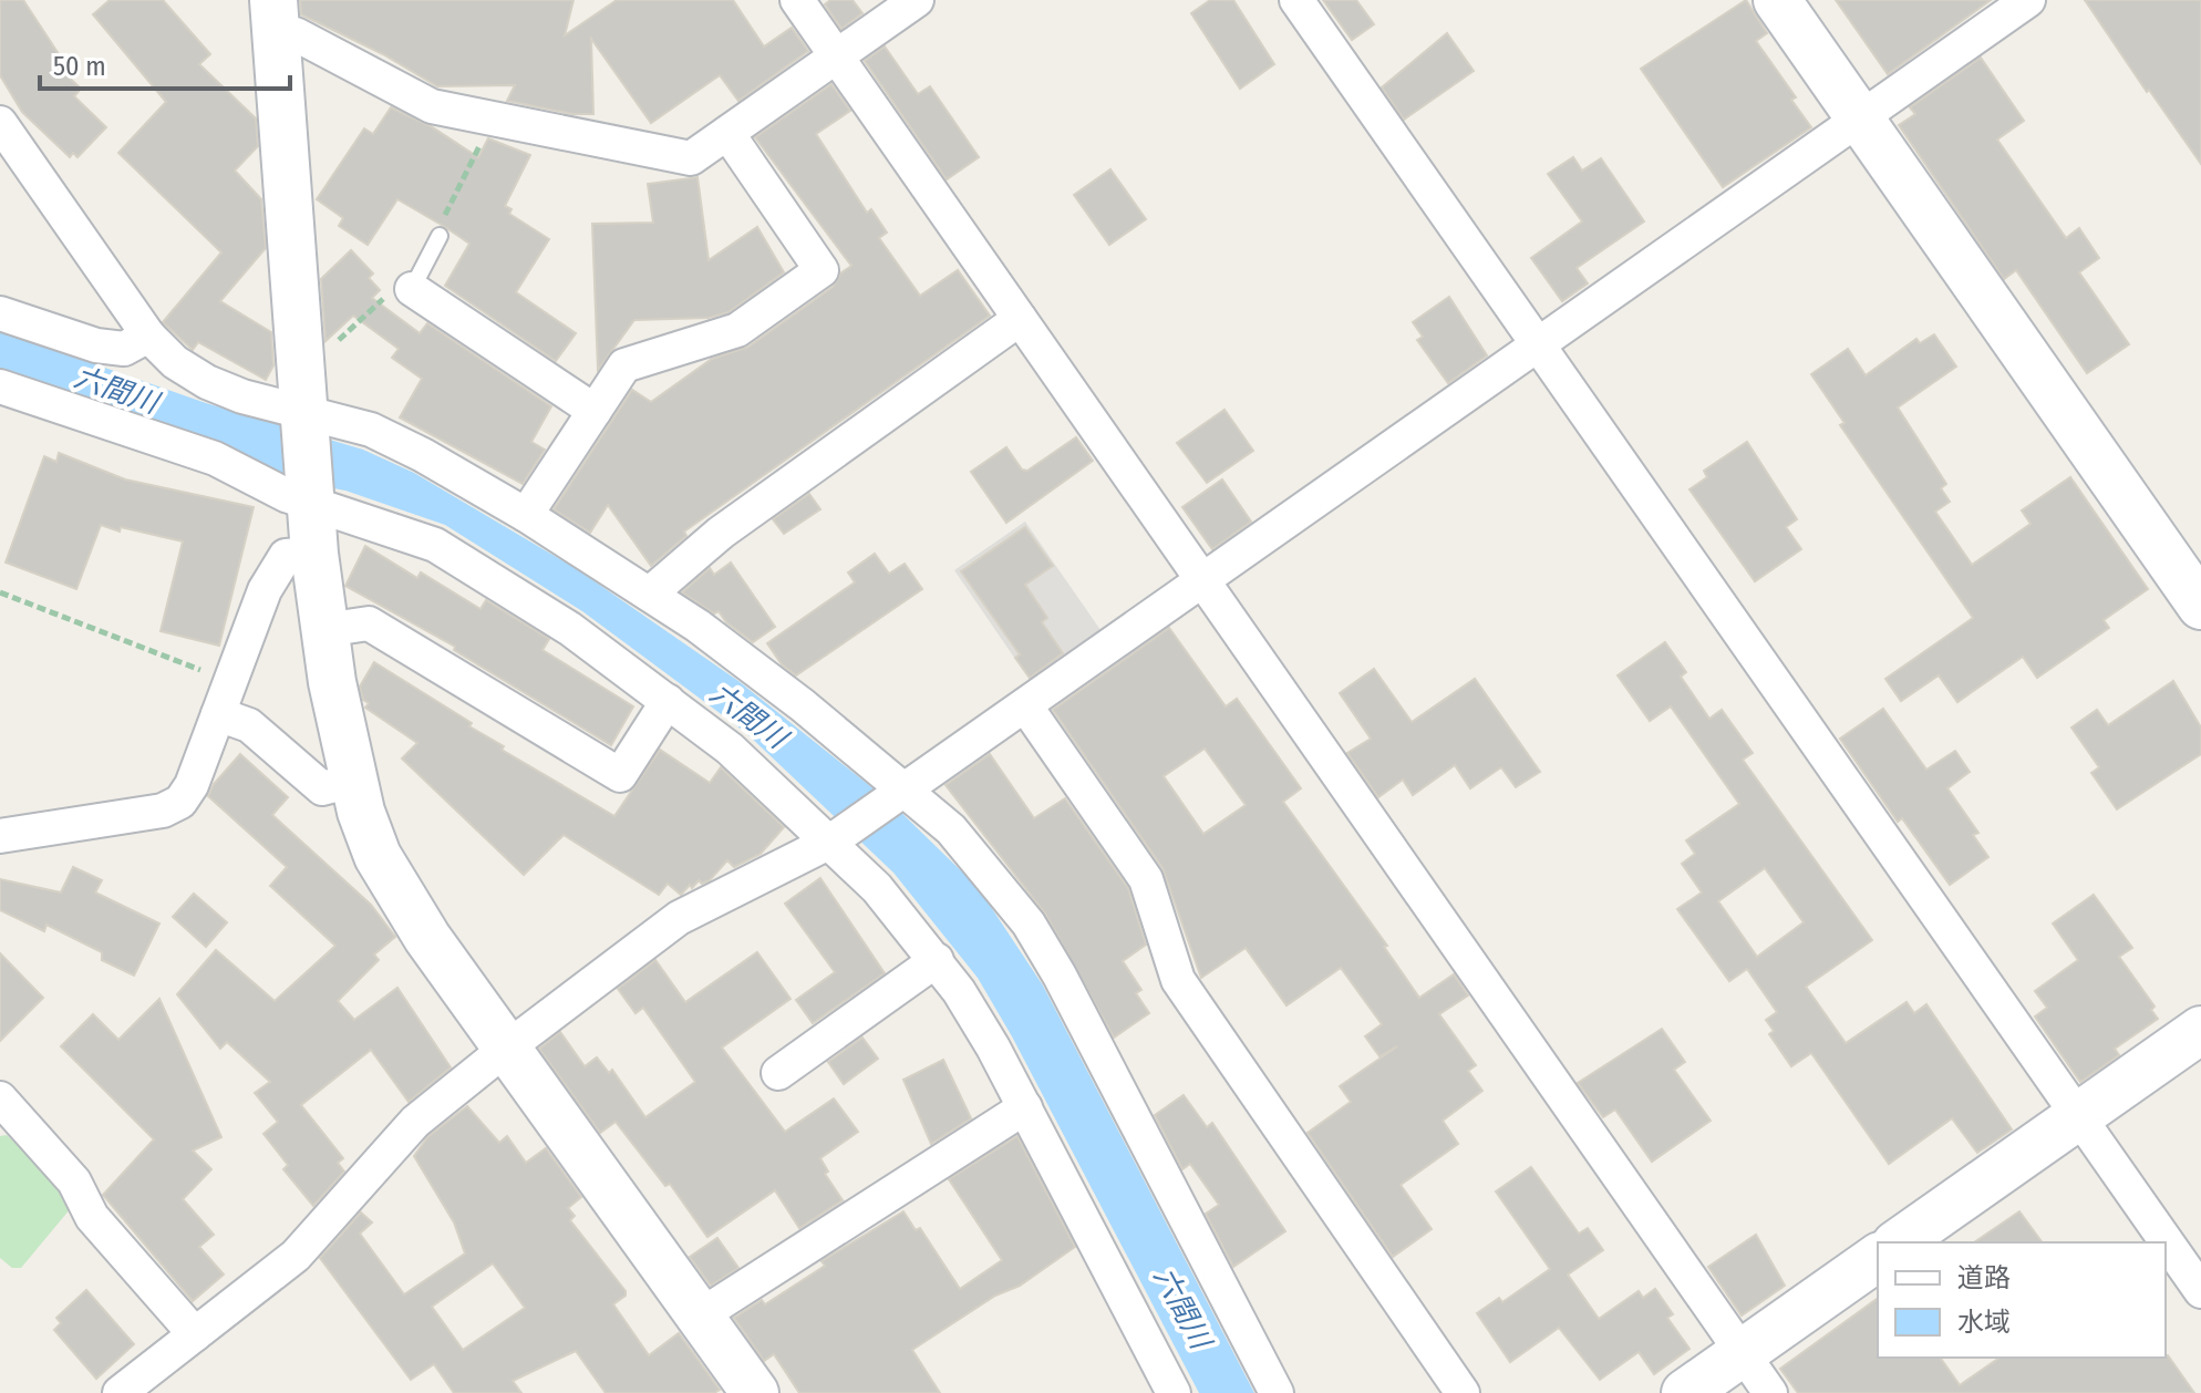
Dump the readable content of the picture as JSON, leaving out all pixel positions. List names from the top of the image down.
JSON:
{
  "water": ["六間川"],
  "legend": ["道路", "水域"],
  "scale_bar": "50 m"
}
